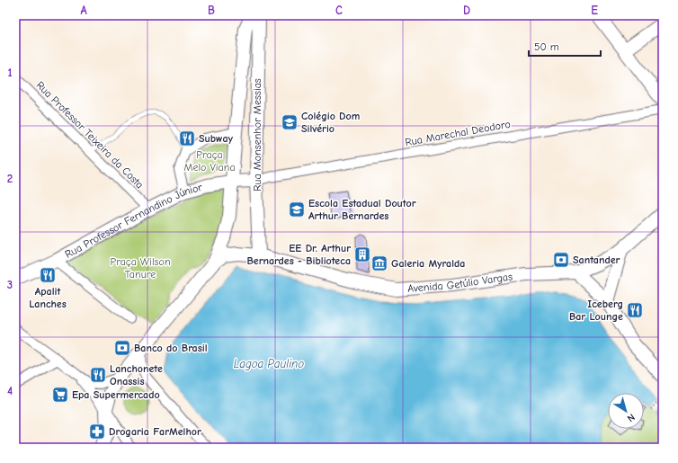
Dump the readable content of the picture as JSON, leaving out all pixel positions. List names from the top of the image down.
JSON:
{
  "streets": {
    "main road": ["Rua Monsenhor Messias", "Rua Professor Fernandino Júnior", "Avenida Getúlio Vargas"],
    "street": ["Rua Marechal Deodoro", "Rua Professor Teixeira da Costa"]
  },
  "crossings": [
    ["Rua Marechal Deodoro", "Rua Monsenhor Messias"],
    ["Rua Marechal Deodoro", "Rua Professor Fernandino Júnior"],
    ["Rua Professor Teixeira da Costa", "Rua Professor Fernandino Júnior"],
    ["Rua Monsenhor Messias", "Rua Professor Fernandino Júnior"],
    ["Rua Monsenhor Messias", "Avenida Getúlio Vargas"]
  ],
  "water": ["Lagoa Paulino"],
  "parks": ["Praça Melo Viana", "Praça Wilson Tanure"],
  "places": {
    "school or university": ["Colégio Dom Silvério", "Escola Estadual Doutor Arthur Bernardes"],
    "restaurant": [
      "Subway",
      "Apalit Lanches",
      "Iceberg Bar Lounge",
      "Lanchonete Onassis"
    ],
    "building": ["EE Dr. Arthur Bernardes - Biblioteca"],
    "bank": ["Santander", "Banco do Brasil"],
    "museum": ["Galeria Myralda"],
    "supermarket": ["Epa Supermercado"],
    "pharmacy": ["Drogaria FarMelhor"]
  },
  "scale_bar": "50 m",
  "north": "bottom right",
  "grid": {
    "columns": [
      "A",
      "B",
      "C",
      "D",
      "E"
    ],
    "rows": [
      "1",
      "2",
      "3",
      "4"
    ]
  }
}
